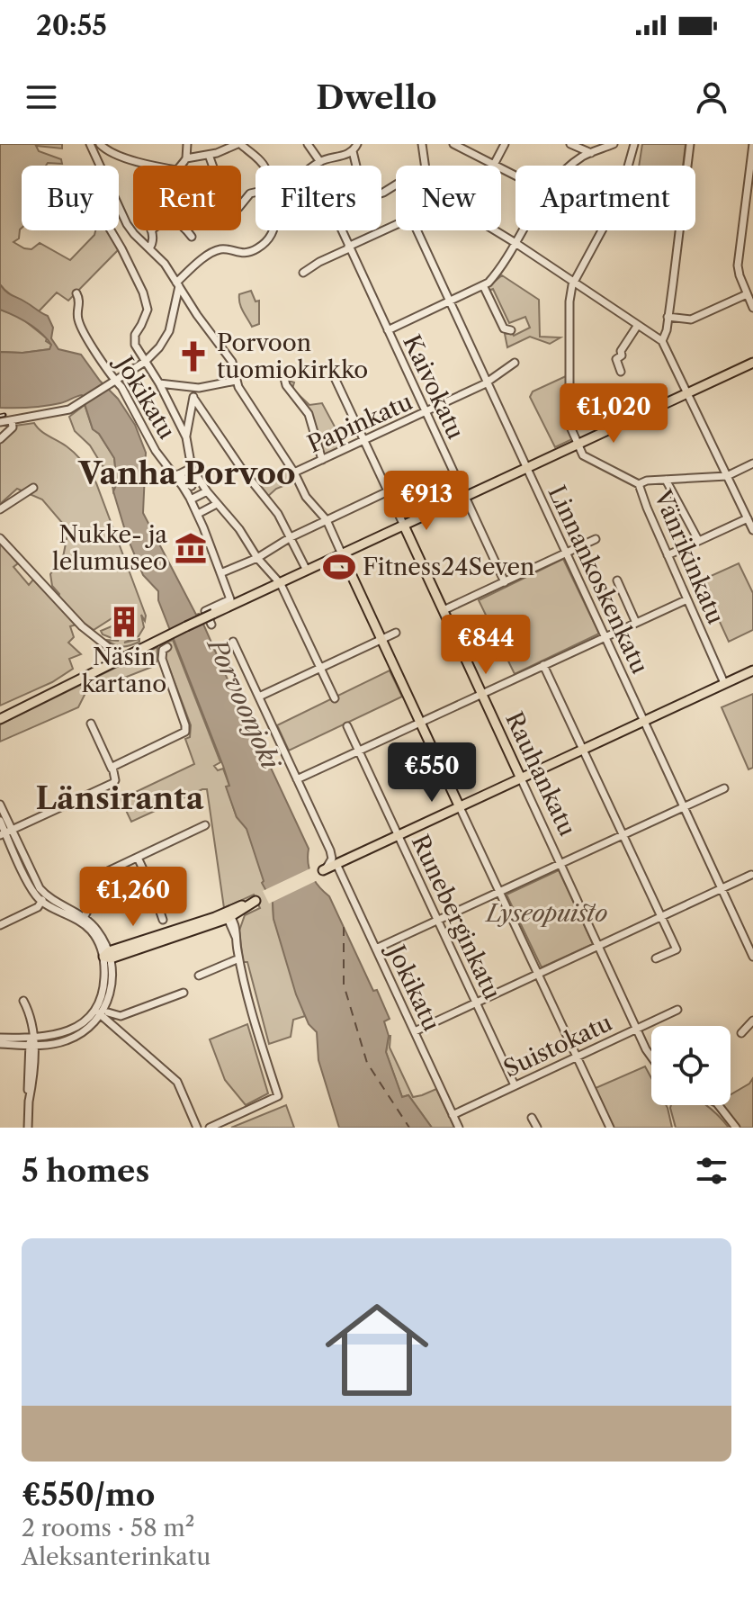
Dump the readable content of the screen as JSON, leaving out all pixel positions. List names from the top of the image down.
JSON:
{
  "streets": {
    "main road": ["Rauhankatu"],
    "street": [
      "Kaivokatu",
      "Jokikatu",
      "Papinkatu",
      "Vänrikinkatu",
      "Linnankoskenkatu",
      "Runeberginkatu",
      "Suistokatu"
    ]
  },
  "crossings": [
    ["Kaivokatu", "Papinkatu"],
    ["Jokikatu", "Suistokatu"],
    ["Papinkatu", "Linnankoskenkatu"],
    ["Papinkatu", "Rauhankatu"],
    ["Rauhankatu", "Suistokatu"],
    ["Runeberginkatu", "Suistokatu"]
  ],
  "districts": ["Vanha Porvoo", "Länsiranta"],
  "water": ["Porvoonjoki"],
  "parks": ["Lyseopuisto"],
  "places": {
    "church": ["Porvoon tuomiokirkko"],
    "museum": ["Nukke- ja lelumuseo"],
    "sports": ["Fitness24Seven"],
    "building": ["Näsin kartano"]
  },
  "page": {
    "status": "20:55",
    "header": "Dwello",
    "chip": [
      "Buy",
      "Rent",
      "Filters",
      "New",
      "Apartment"
    ],
    "price": [
      "€1,020",
      "€913",
      "€844",
      "€550",
      "€1,260"
    ],
    "heading": "5 homes",
    "list": [
      {
        "name": "€550/mo",
        "note": "2 rooms · 58 m² · Aleksanterinkatu"
      }
    ]
  }
}
